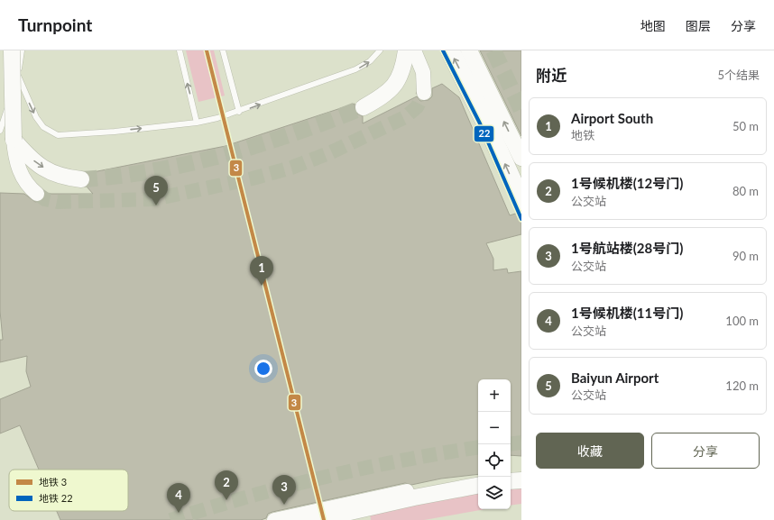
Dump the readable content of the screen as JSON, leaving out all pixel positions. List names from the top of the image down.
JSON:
{
  "lines": ["metro line 3", "metro line 22"],
  "legend": ["地铁 3", "地铁 22"],
  "page": {
    "header": "Turnpoint",
    "nav": ["地图", "图层", "分享"],
    "heading": ["附近", "5个结果"],
    "list": [
      {
        "mark": "1",
        "name": "Airport South",
        "note": "地铁",
        "value": "50 m"
      },
      {
        "mark": "2",
        "name": "1号候机楼(12号门)",
        "note": "公交站",
        "value": "80 m"
      },
      {
        "mark": "3",
        "name": "1号航站楼(28号门)",
        "note": "公交站",
        "value": "90 m"
      },
      {
        "mark": "4",
        "name": "1号候机楼(11号门)",
        "note": "公交站",
        "value": "100 m"
      },
      {
        "mark": "5",
        "name": "Baiyun Airport",
        "note": "公交站",
        "value": "120 m"
      }
    ],
    "pins": [
      "5",
      "1",
      "2",
      "3",
      "4"
    ],
    "map_buttons": ["+", "−"],
    "buttons": ["收藏", "分享"]
  }
}
